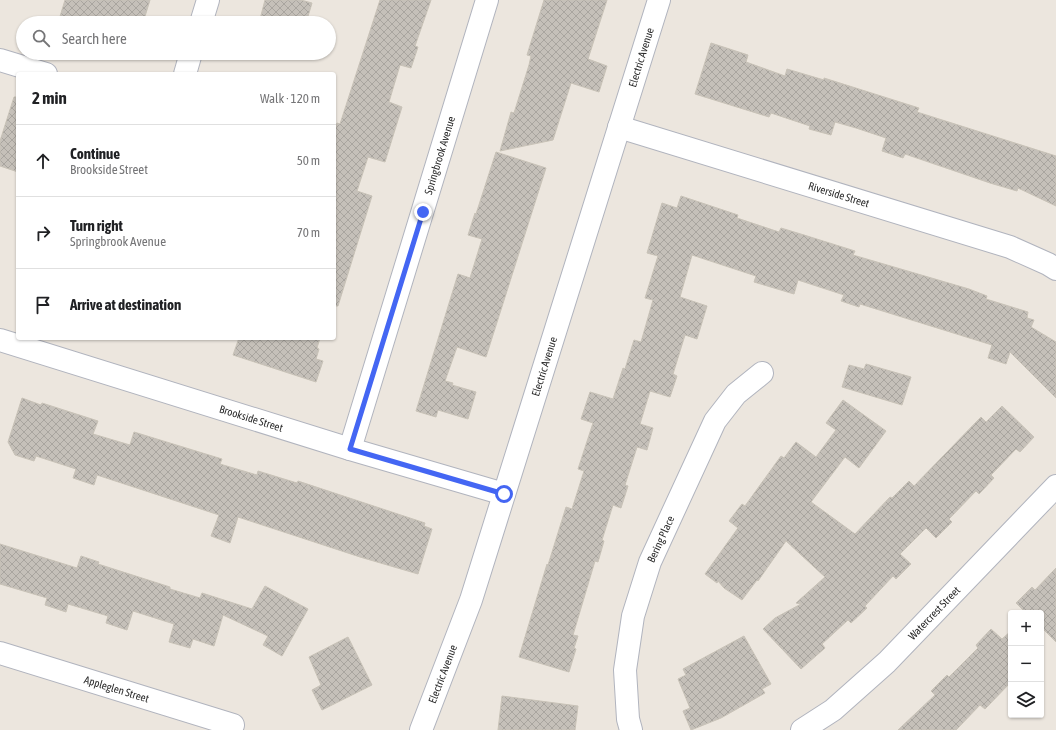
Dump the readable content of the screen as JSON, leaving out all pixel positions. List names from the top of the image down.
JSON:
{
  "streets": {
    "street": [
      "Electric Avenue",
      "Springbrook Avenue",
      "Riverside Street",
      "Brookside Street",
      "Bering Place",
      "Watercrest Street",
      "Appleglen Street"
    ]
  },
  "crossings": [
    ["Electric Avenue", "Riverside Street"],
    ["Electric Avenue", "Brookside Street"],
    ["Springbrook Avenue", "Brookside Street"]
  ],
  "page": {
    "search": "Search here",
    "heading": ["2 min", "Walk · 120 m"],
    "list": [
      ["Continue", "Brookside Street", "50 m"],
      ["Turn right", "Springbrook Avenue", "70 m"],
      "Arrive at destination"
    ],
    "map_buttons": ["+", "−"]
  }
}
